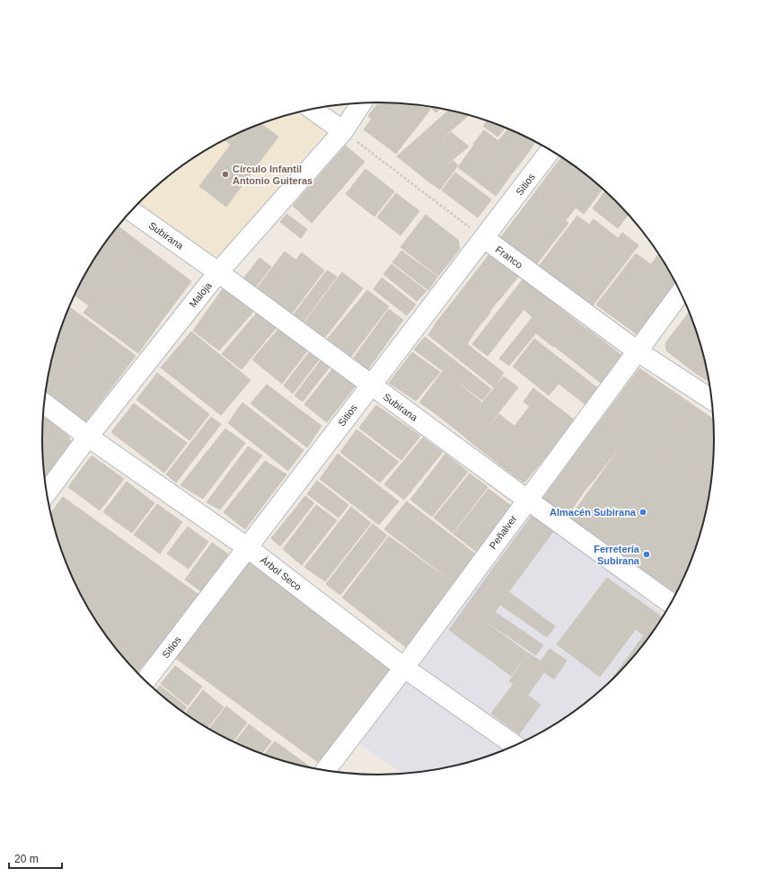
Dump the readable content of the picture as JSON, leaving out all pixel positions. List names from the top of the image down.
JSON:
{
  "streets": {
    "street": [
      "Sitios",
      "Subirana",
      "Franco",
      "Maloja",
      "Peñalver",
      "Árbol Seco"
    ]
  },
  "crossings": [
    ["Sitios", "Subirana"],
    ["Sitios", "Franco"],
    ["Sitios", "Árbol Seco"],
    ["Subirana", "Maloja"],
    ["Subirana", "Peñalver"],
    ["Franco", "Peñalver"],
    ["Maloja", "Árbol Seco"],
    ["Peñalver", "Árbol Seco"]
  ],
  "places": ["Círculo Infantil Antonio Guiteras", "Almacén Subirana", "Ferretería Subirana"],
  "scale_bar": "20 m"
}
